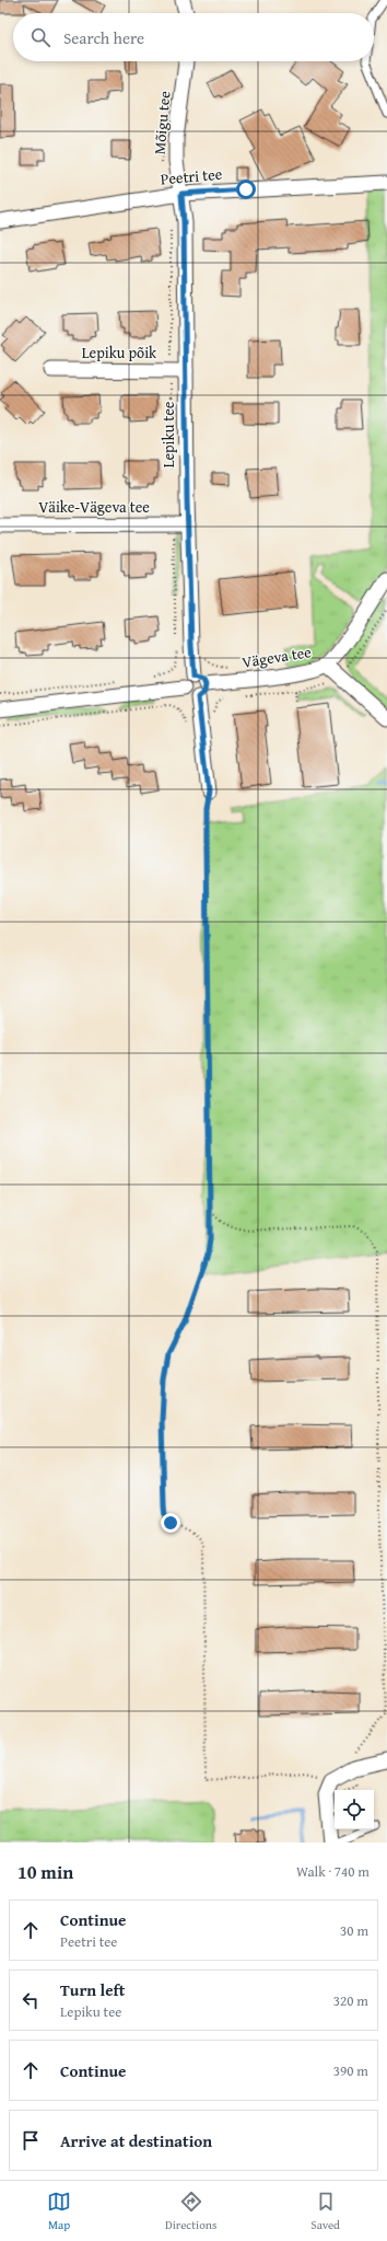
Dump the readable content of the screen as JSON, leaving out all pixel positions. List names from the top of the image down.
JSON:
{
  "streets": {
    "street": [
      "Mõigu tee",
      "Peetri tee",
      "Lepiku põik",
      "Lepiku tee",
      "Väike-Vägeva tee",
      "Vägeva tee"
    ]
  },
  "crossings": [
    ["Mõigu tee", "Peetri tee"],
    ["Mõigu tee", "Lepiku tee"],
    ["Peetri tee", "Lepiku tee"],
    ["Lepiku põik", "Lepiku tee"],
    ["Lepiku tee", "Väike-Vägeva tee"],
    ["Lepiku tee", "Vägeva tee"]
  ],
  "page": {
    "search": "Search here",
    "heading": ["10 min", "Walk · 740 m"],
    "list": [
      ["Continue", "Peetri tee", "30 m"],
      ["Turn left", "Lepiku tee", "320 m"],
      ["Continue", "390 m"],
      "Arrive at destination"
    ],
    "nav": ["Map", "Directions", "Saved"]
  }
}
